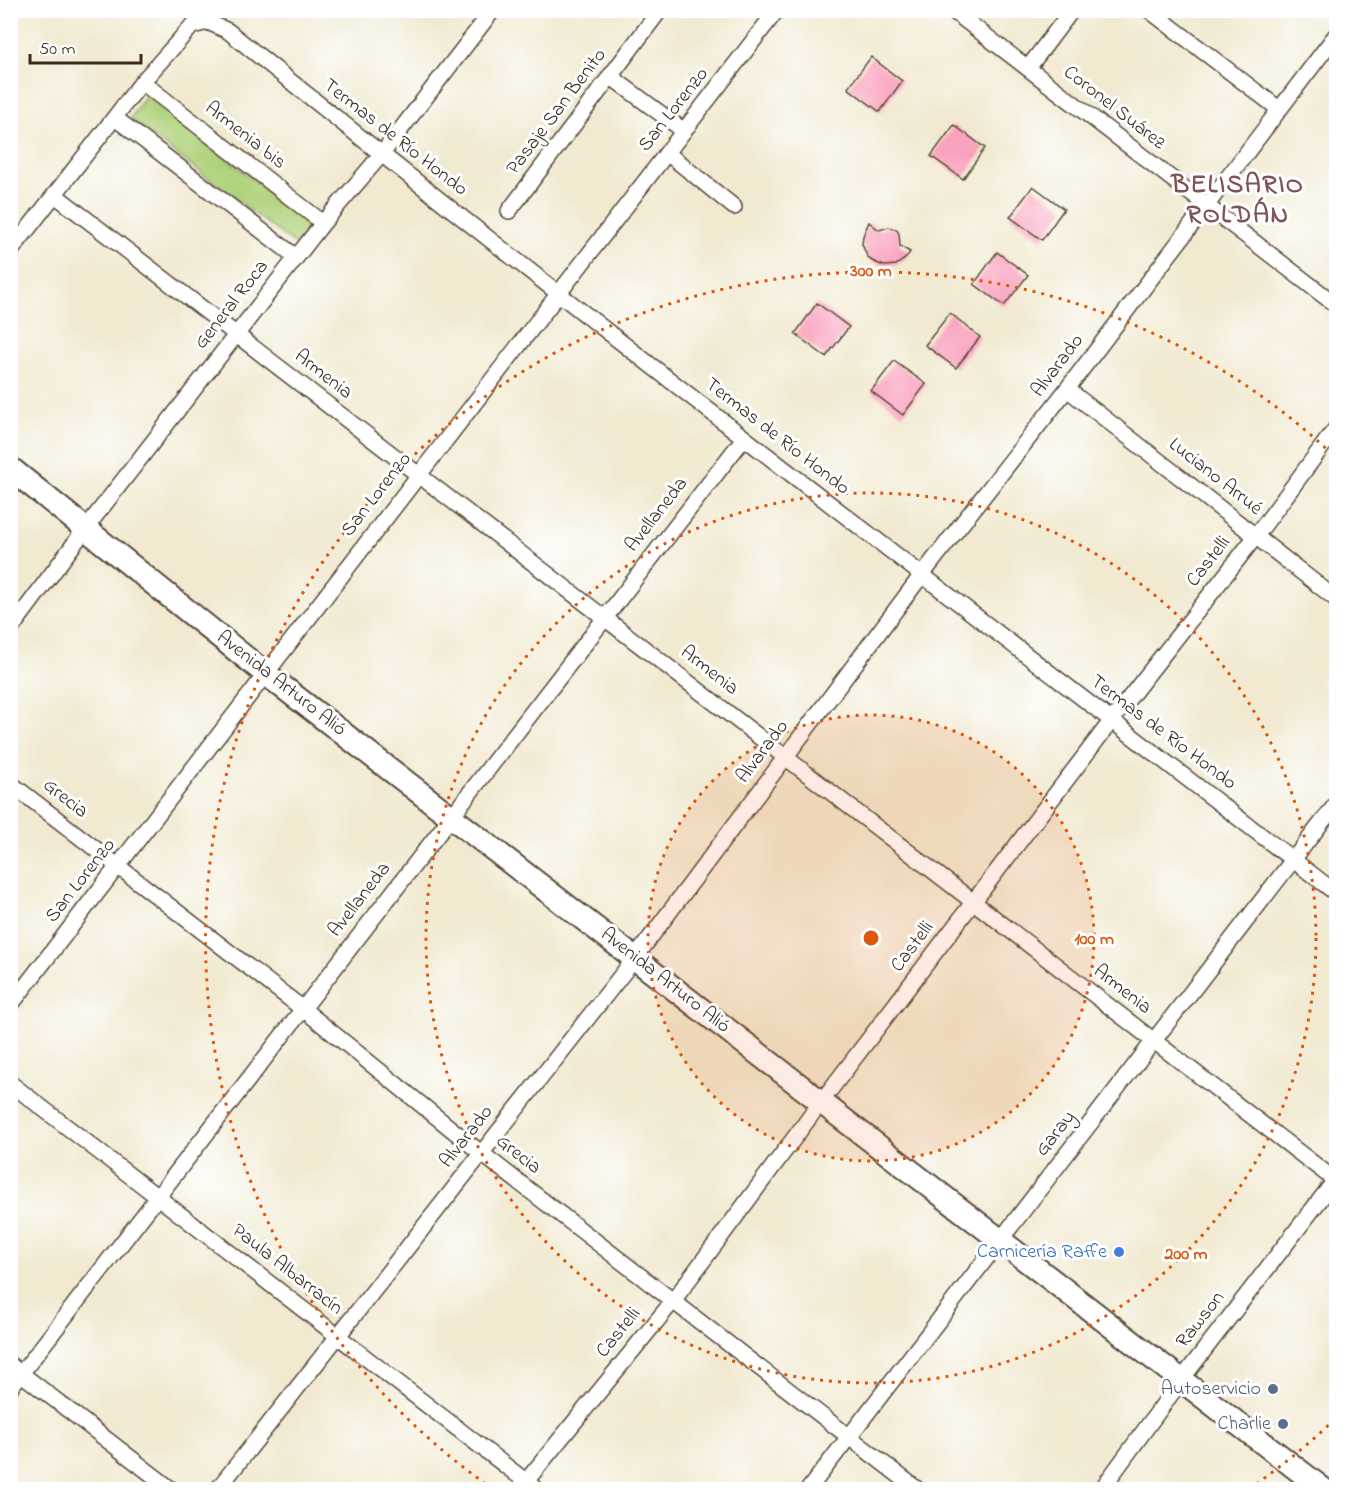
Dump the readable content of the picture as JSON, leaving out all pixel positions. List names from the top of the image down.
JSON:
{
  "streets": {
    "main road": ["Avenida Arturo Alió"],
    "street": [
      "Coronel Suárez",
      "San Lorenzo",
      "Pasaje San Benito",
      "Armenia bis",
      "Termas de Río Hondo",
      "General Roca",
      "Alvarado",
      "Armenia",
      "Luciano Arrué",
      "Avellaneda",
      "Castelli",
      "Grecia",
      "Garay",
      "Paula Albarracín",
      "Rawson"
    ]
  },
  "crossings": [
    ["Coronel Suárez", "Alvarado"],
    ["San Lorenzo", "Termas de Río Hondo"],
    ["San Lorenzo", "Armenia"],
    ["San Lorenzo", "Avenida Arturo Alió"],
    ["San Lorenzo", "Grecia"],
    ["Armenia bis", "Termas de Río Hondo"],
    ["Armenia bis", "General Roca"],
    ["Termas de Río Hondo", "General Roca"],
    ["Termas de Río Hondo", "Alvarado"],
    ["Termas de Río Hondo", "Avellaneda"],
    ["Termas de Río Hondo", "Castelli"],
    ["Termas de Río Hondo", "Garay"],
    ["General Roca", "Armenia"],
    ["General Roca", "Avenida Arturo Alió"],
    ["Alvarado", "Armenia"],
    ["Alvarado", "Luciano Arrué"],
    ["Alvarado", "Avenida Arturo Alió"],
    ["Alvarado", "Grecia"],
    ["Alvarado", "Paula Albarracín"],
    ["Armenia", "Avellaneda"],
    ["Armenia", "Castelli"],
    ["Armenia", "Garay"],
    ["Armenia", "Rawson"],
    ["Luciano Arrué", "Castelli"],
    ["Avellaneda", "Avenida Arturo Alió"],
    ["Avellaneda", "Grecia"],
    ["Avellaneda", "Paula Albarracín"],
    ["Castelli", "Avenida Arturo Alió"],
    ["Castelli", "Grecia"],
    ["Castelli", "Paula Albarracín"],
    ["Avenida Arturo Alió", "Garay"],
    ["Avenida Arturo Alió", "Rawson"],
    ["Grecia", "Garay"]
  ],
  "districts": ["BELISARIO ROLDÁN"],
  "places": ["Carnicería Raffe", "Autoservicio", "Charlie"],
  "scale_bar": "50 m",
  "rings": ["300 m", "100 m", "200 m"]
}
